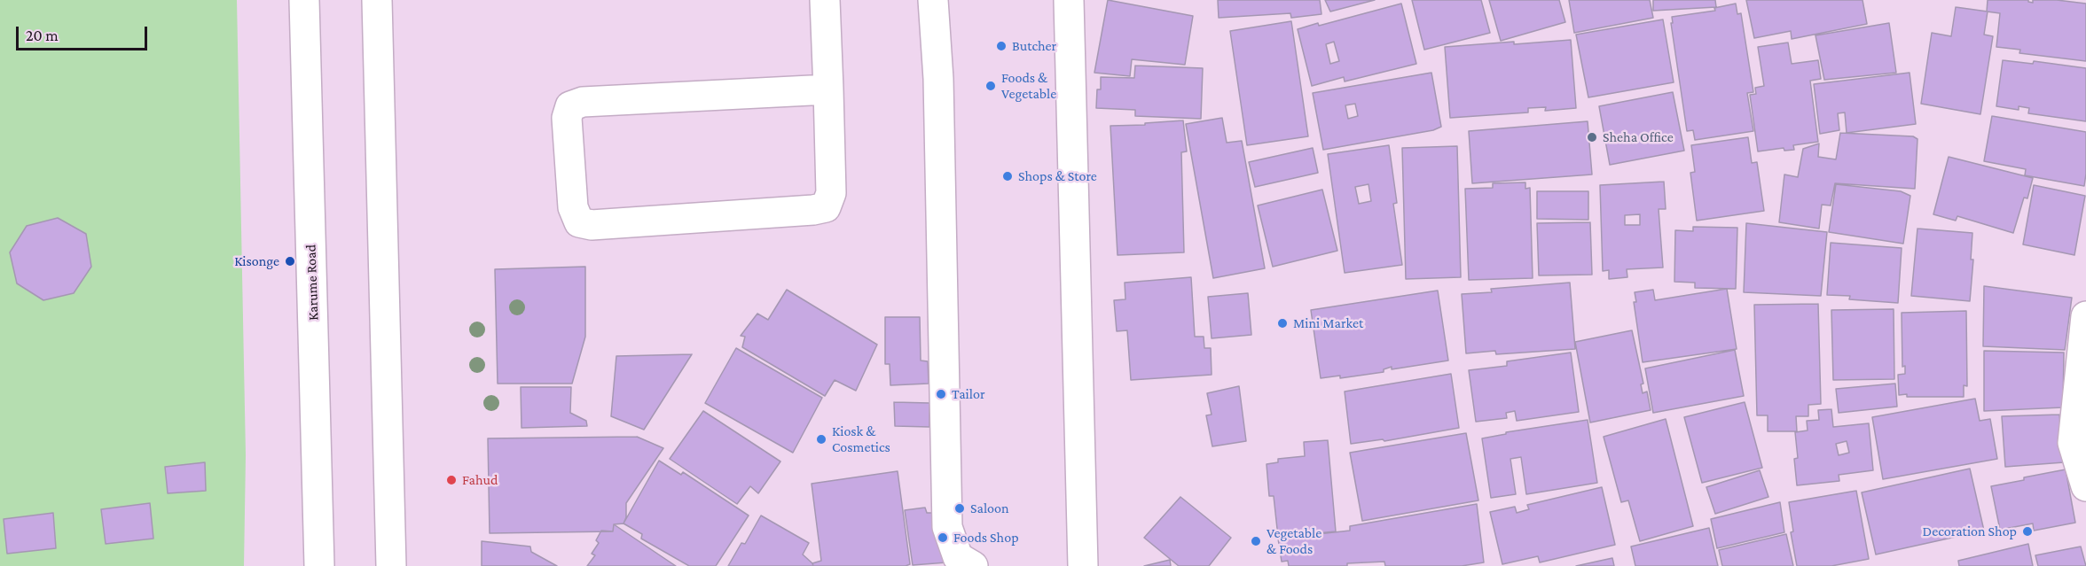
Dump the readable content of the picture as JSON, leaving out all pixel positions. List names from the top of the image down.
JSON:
{
  "streets": {
    "street": ["Karume Road"]
  },
  "places": [
    "Butcher",
    "Foods & Vegetable",
    "Sheha Office",
    "Shops & Store",
    "Kisonge",
    "Mini Market",
    "Tailor",
    "Kiosk & Cosmetics",
    "Fahud",
    "Saloon",
    "Decoration Shop",
    "Foods Shop",
    "Vegetable & Foods"
  ],
  "scale_bar": "20 m"
}
